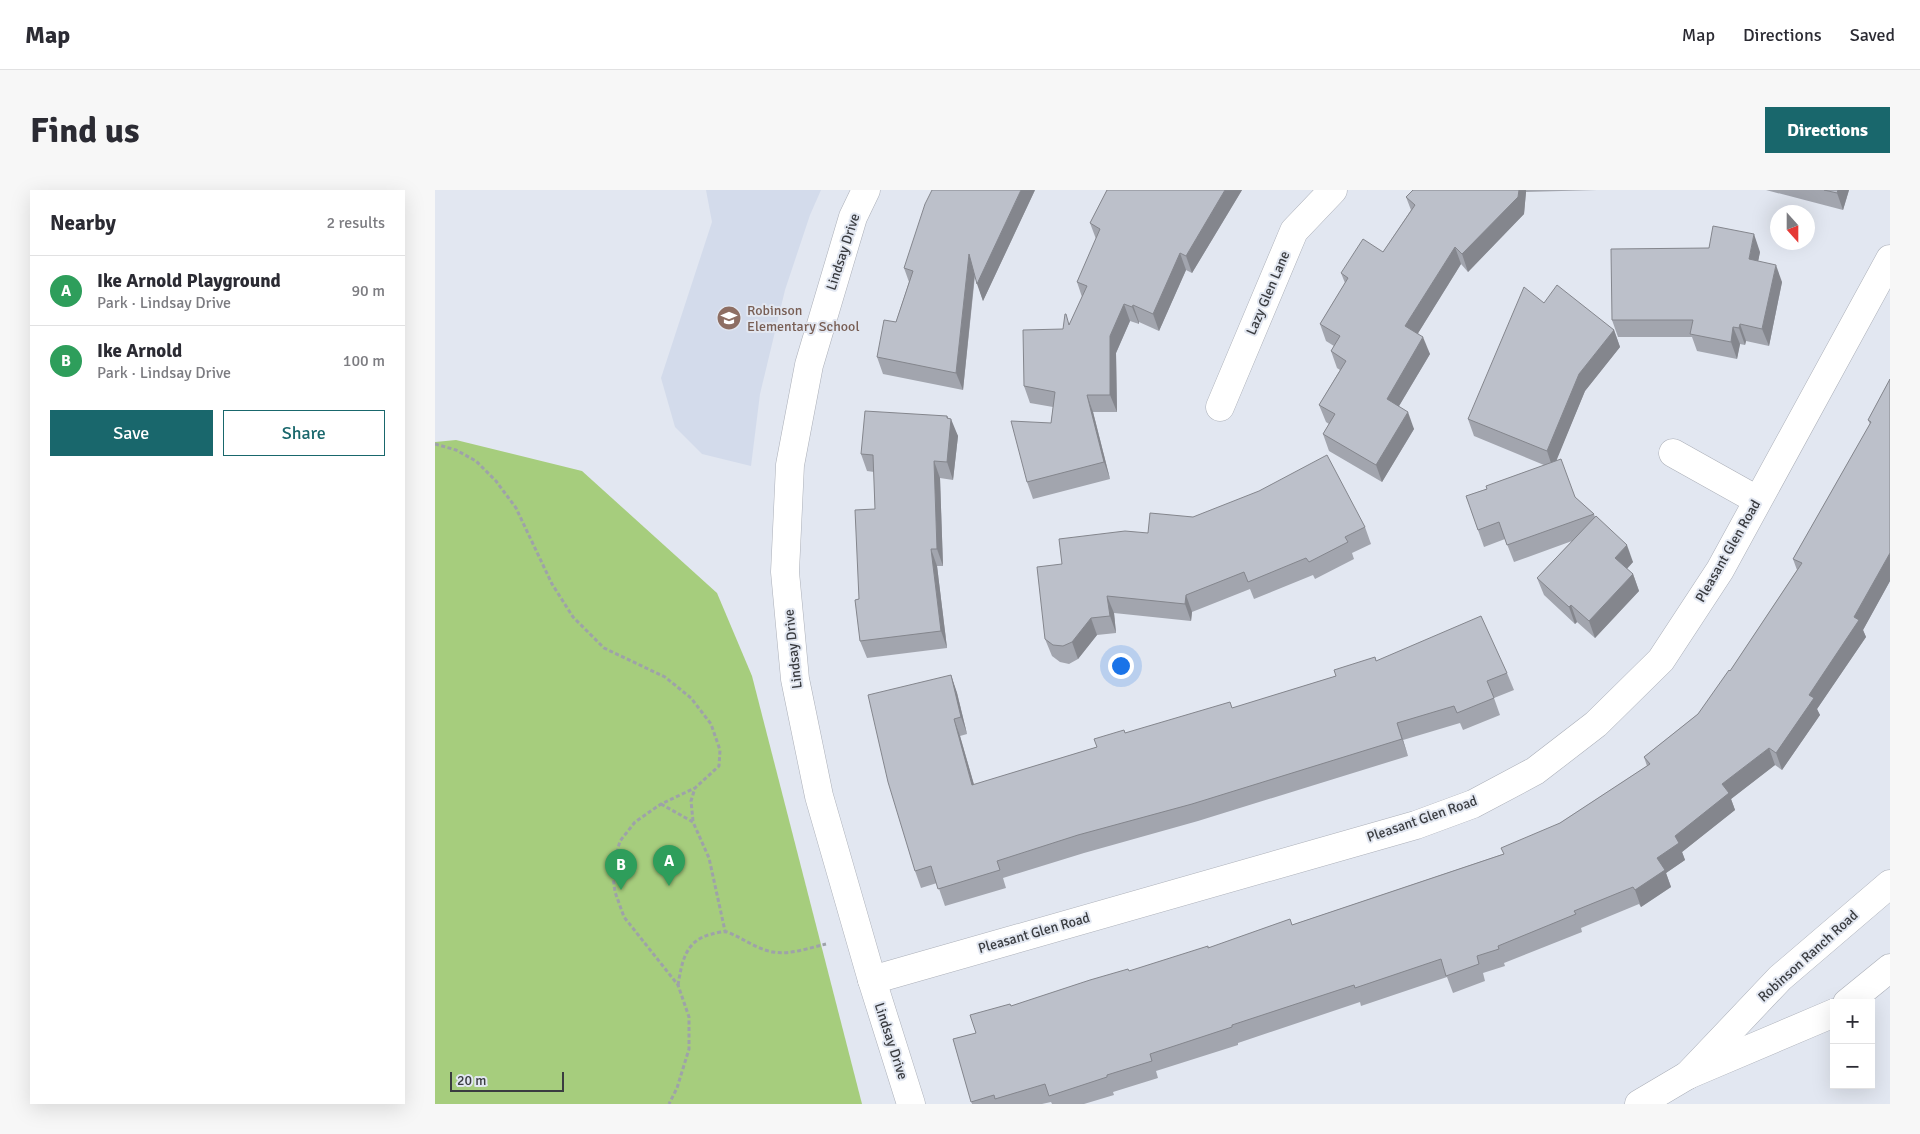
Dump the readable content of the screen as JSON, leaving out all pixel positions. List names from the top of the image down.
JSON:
{
  "streets": {
    "street": [
      "Lindsay Drive",
      "Lazy Glen Lane",
      "Pleasant Glen Road",
      "Robinson Ranch Road"
    ]
  },
  "crossings": [
    ["Lindsay Drive", "Pleasant Glen Road"]
  ],
  "places": {
    "school or university": ["Robinson Elementary School"]
  },
  "scale_bar": "20 m",
  "north": "bottom",
  "page": {
    "header": "Map",
    "nav": ["Map", "Directions", "Saved"],
    "buttons": [
      "Directions",
      ["Save", "Share"]
    ],
    "title": "Find us",
    "heading": ["Nearby", "2 results"],
    "list": [
      {
        "mark": "A",
        "name": "Ike Arnold Playground",
        "note": "Park · Lindsay Drive",
        "value": "90 m"
      },
      {
        "mark": "B",
        "name": "Ike Arnold",
        "note": "Park · Lindsay Drive",
        "value": "100 m"
      }
    ],
    "pins": ["A", "B"],
    "map_buttons": ["+", "−"],
    "scale": "20 m"
  }
}
